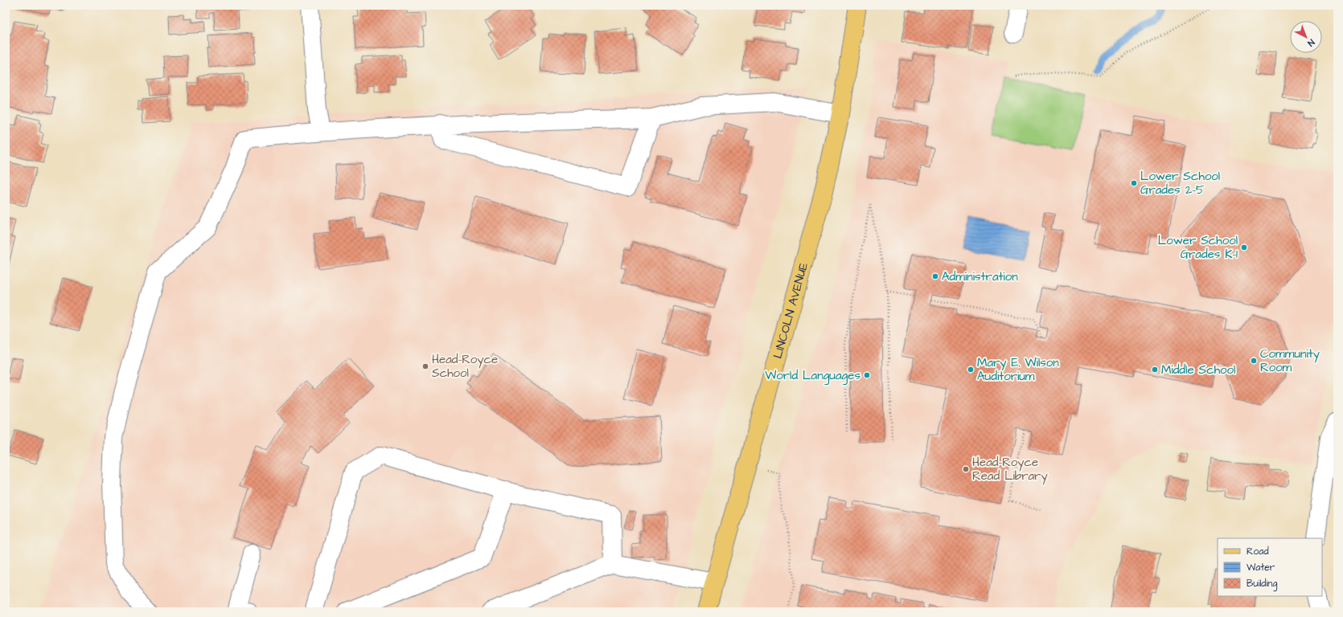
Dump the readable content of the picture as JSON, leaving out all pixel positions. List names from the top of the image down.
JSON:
{
  "streets": {
    "main road": ["LINCOLN AVENUE"]
  },
  "places": [
    "Lower School Grades 2-5",
    "Lower School Grades K-1",
    "Administration",
    "Community Room",
    "Head-Royce School",
    "Mary E. Wilson Auditorium",
    "Middle School",
    "World Languages",
    "Head-Royce Read Library"
  ],
  "legend": ["Road", "Water", "Building"],
  "north": "bottom right"
}
